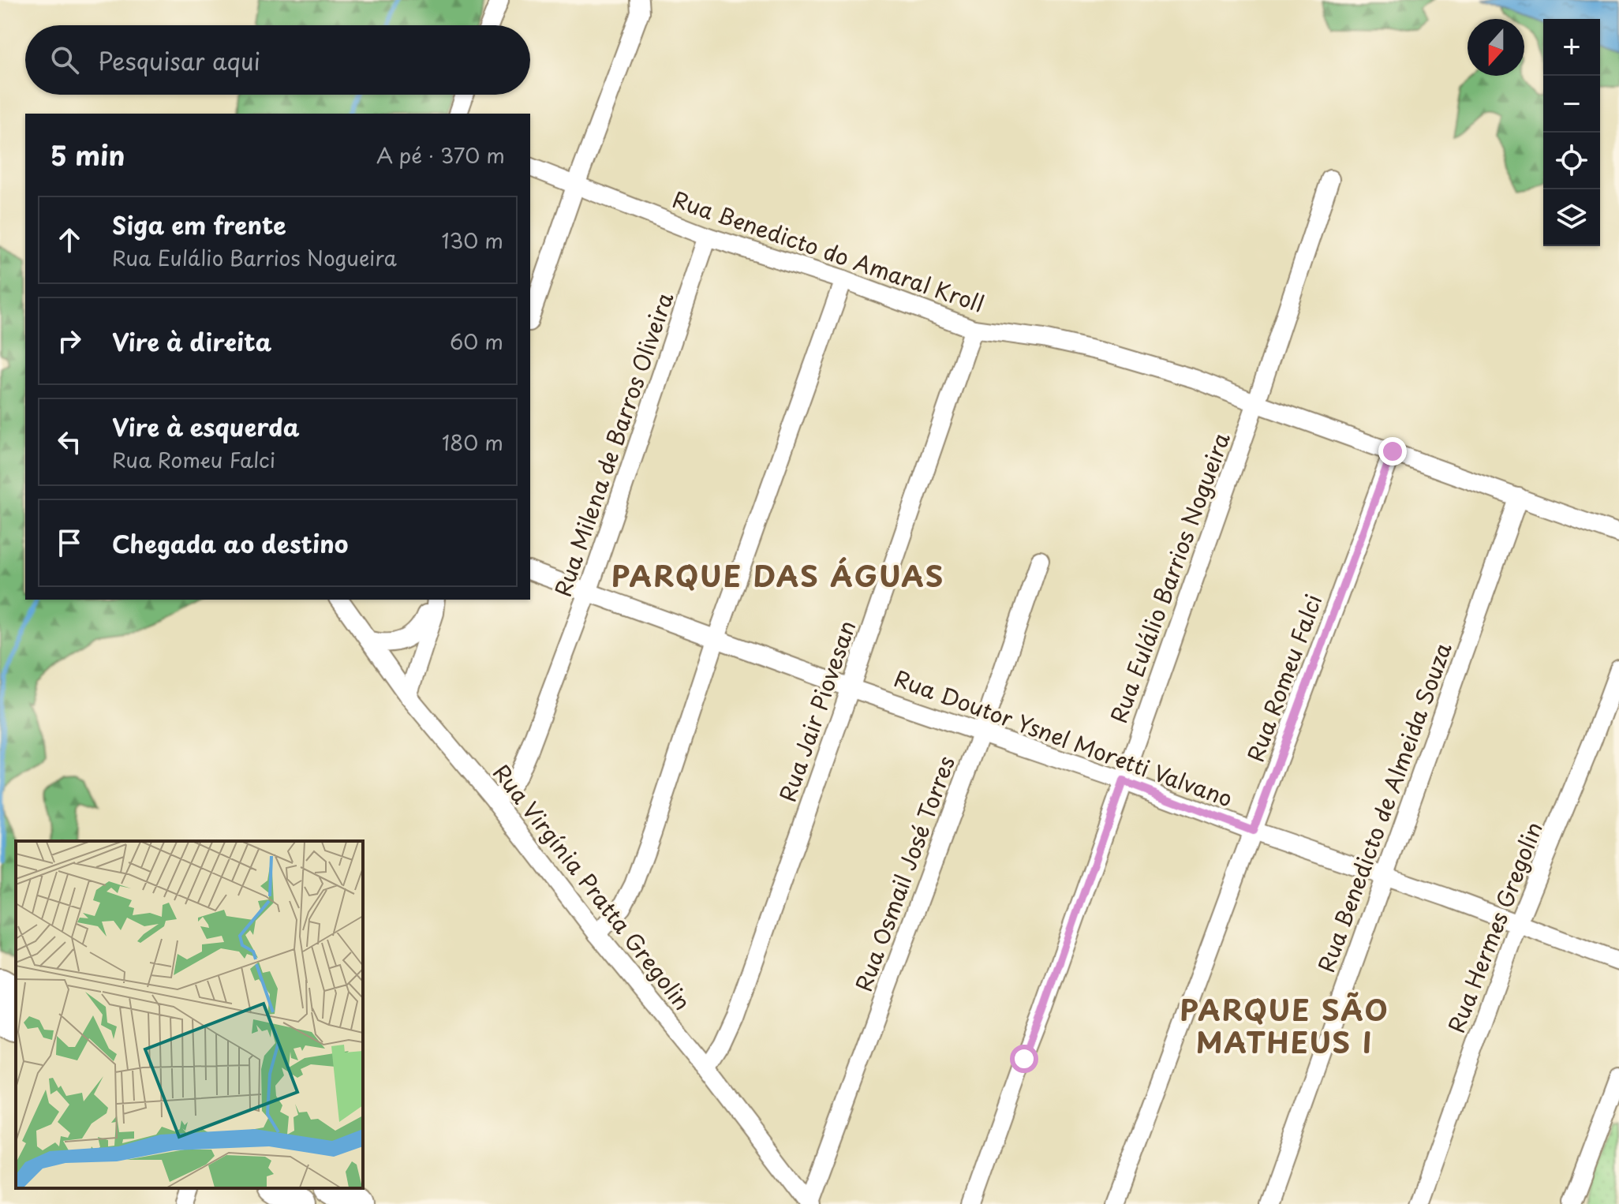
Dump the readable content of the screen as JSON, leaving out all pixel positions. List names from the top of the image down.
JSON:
{
  "streets": {
    "street": [
      "Rua Benedicto do Amaral Kroll",
      "Rua Milena de Barros Oliveira",
      "Rua Eulálio Barrios Nogueira",
      "Rua Romeu Falci",
      "Rua Jair Piovesan",
      "Rua Doutor Ysnel Moretti Valvano",
      "Rua Benedicto de Almeida Souza",
      "Rua Osmail José Torres",
      "Rua Virgínia Pratta Gregolin",
      "Rua Hermes Gregolin"
    ]
  },
  "crossings": [
    ["Rua Benedicto do Amaral Kroll", "Rua Milena de Barros Oliveira"],
    ["Rua Benedicto do Amaral Kroll", "Rua Eulálio Barrios Nogueira"],
    ["Rua Benedicto do Amaral Kroll", "Rua Romeu Falci"],
    ["Rua Benedicto do Amaral Kroll", "Rua Jair Piovesan"],
    ["Rua Benedicto do Amaral Kroll", "Rua Benedicto de Almeida Souza"],
    ["Rua Milena de Barros Oliveira", "Rua Doutor Ysnel Moretti Valvano"],
    ["Rua Milena de Barros Oliveira", "Rua Virgínia Pratta Gregolin"],
    ["Rua Eulálio Barrios Nogueira", "Rua Doutor Ysnel Moretti Valvano"],
    ["Rua Romeu Falci", "Rua Doutor Ysnel Moretti Valvano"],
    ["Rua Jair Piovesan", "Rua Doutor Ysnel Moretti Valvano"],
    ["Rua Jair Piovesan", "Rua Virgínia Pratta Gregolin"],
    ["Rua Doutor Ysnel Moretti Valvano", "Rua Benedicto de Almeida Souza"],
    ["Rua Doutor Ysnel Moretti Valvano", "Rua Osmail José Torres"],
    ["Rua Doutor Ysnel Moretti Valvano", "Rua Hermes Gregolin"],
    ["Rua Osmail José Torres", "Rua Virgínia Pratta Gregolin"]
  ],
  "districts": ["PARQUE DAS ÁGUAS", "PARQUE SÃO MATHEUS I"],
  "north": "bottom",
  "page": {
    "map_buttons": ["+", "−"],
    "search": "Pesquisar aqui",
    "heading": ["5 min", "A pé · 370 m"],
    "list": [
      ["Siga em frente", "Rua Eulálio Barrios Nogueira", "130 m"],
      ["Vire à direita", "60 m"],
      ["Vire à esquerda", "Rua Romeu Falci", "180 m"],
      "Chegada ao destino"
    ]
  }
}
